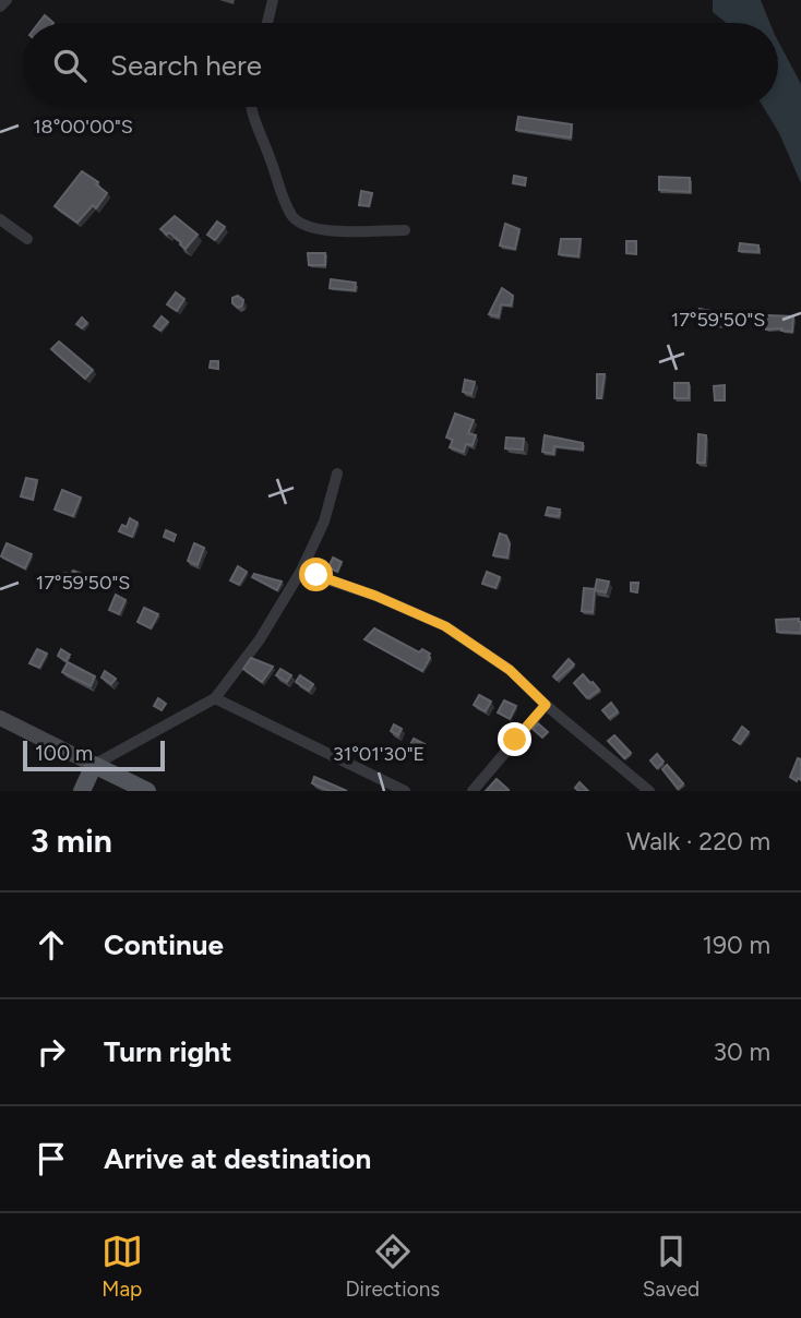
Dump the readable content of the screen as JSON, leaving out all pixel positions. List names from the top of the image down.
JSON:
{
  "scale_bar": "100 m",
  "page": {
    "search": "Search here",
    "scale": "100 m",
    "heading": ["3 min", "Walk · 220 m"],
    "list": [
      ["Continue", "190 m"],
      ["Turn right", "30 m"],
      "Arrive at destination"
    ],
    "nav": ["Map", "Directions", "Saved"]
  },
  "coordinates": ["18°00'00\"S", "17°59'50\"S", "31°01'30\"E"]
}
